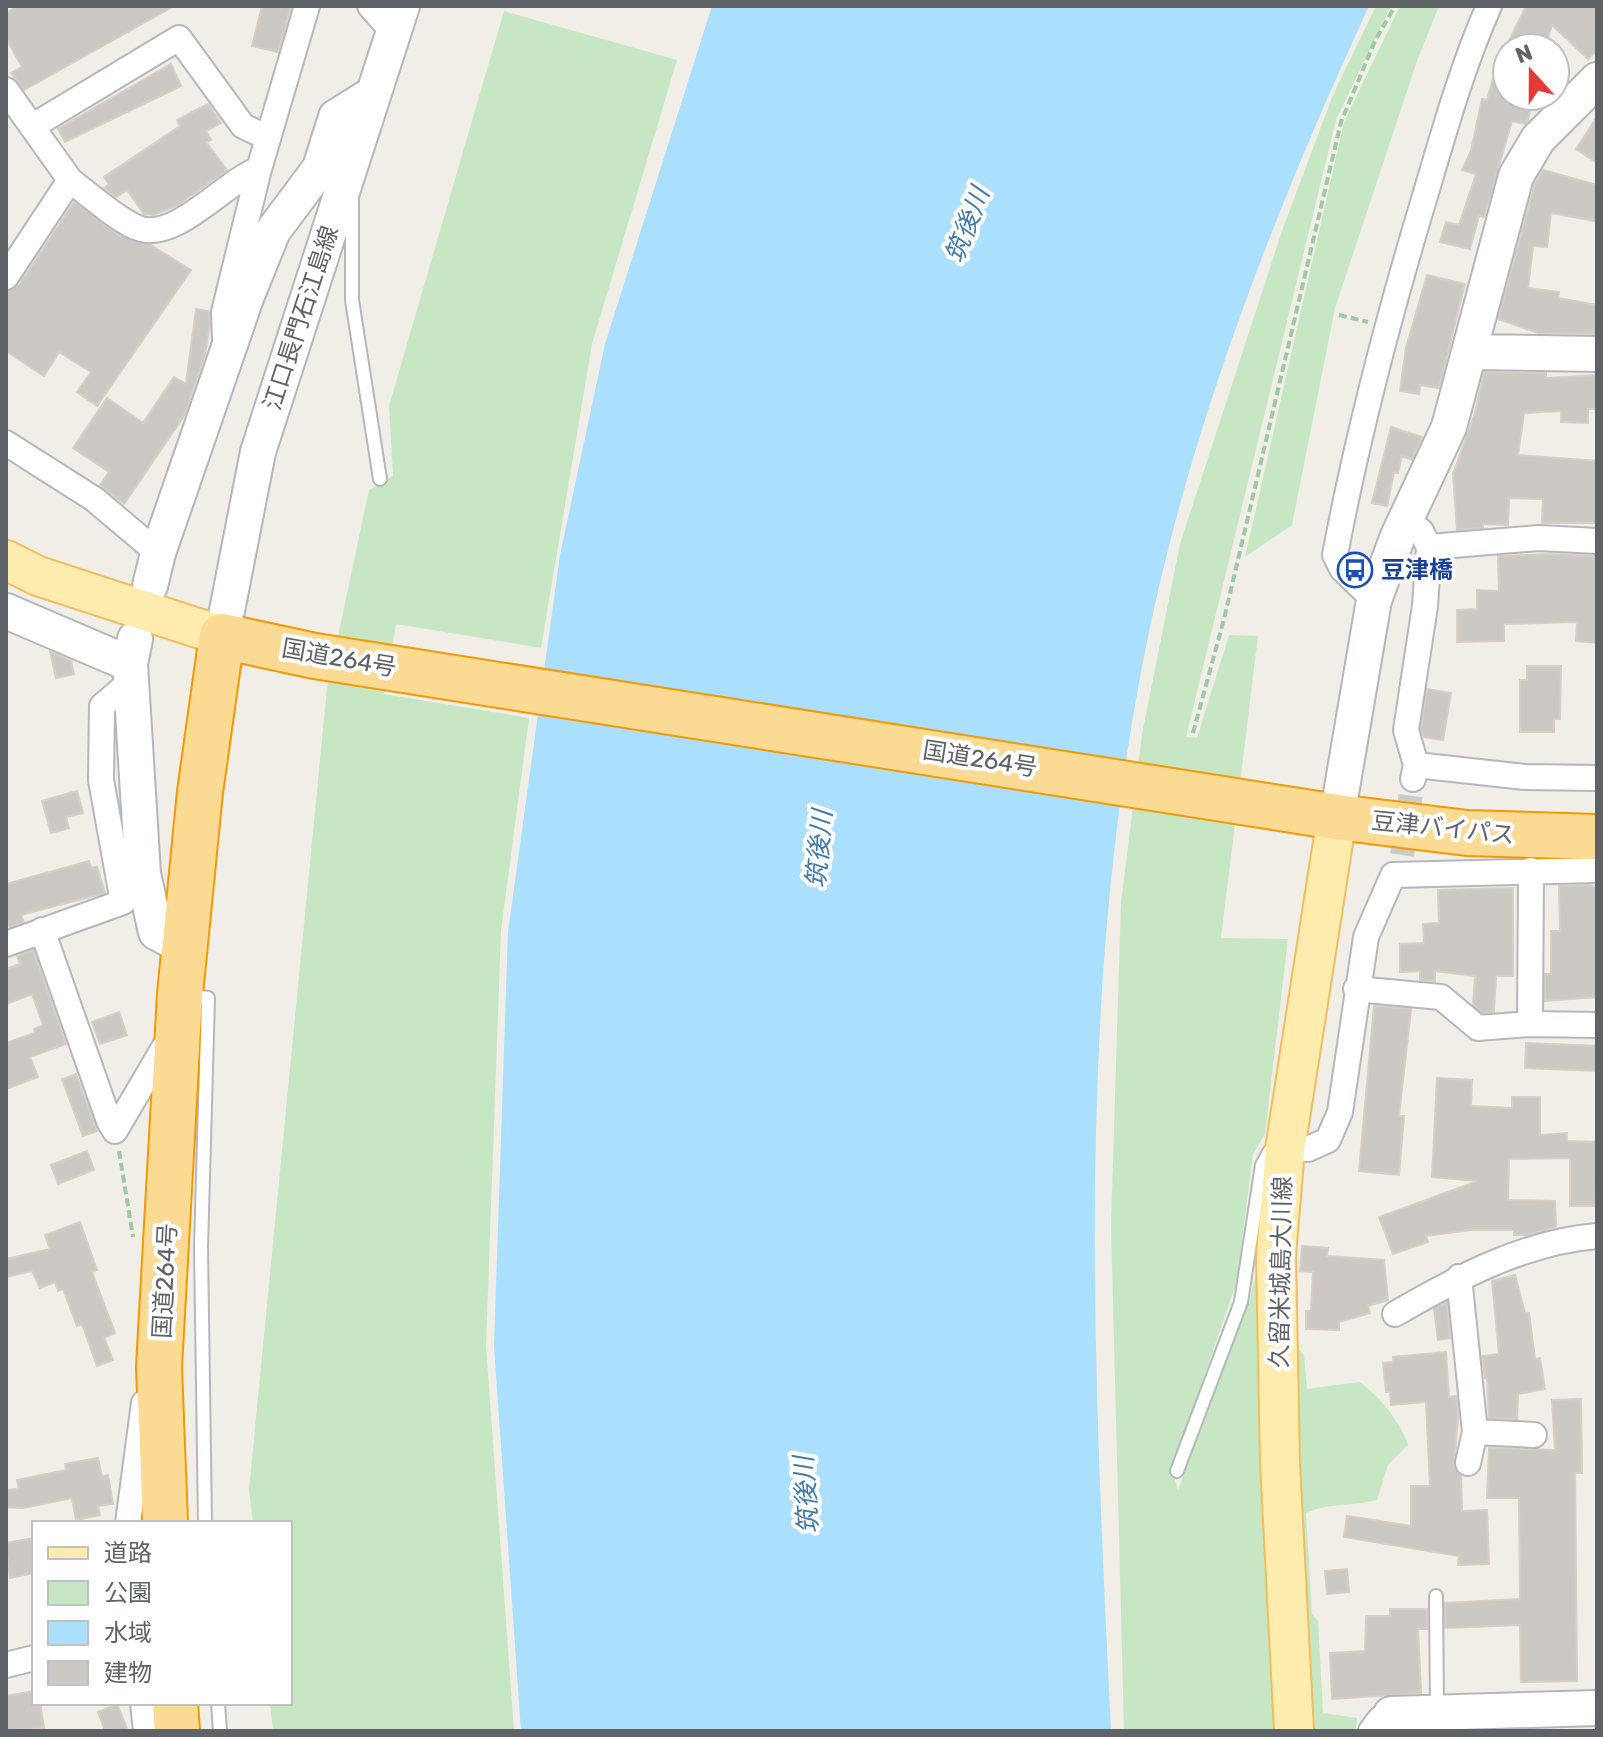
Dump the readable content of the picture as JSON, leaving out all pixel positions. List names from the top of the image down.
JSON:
{
  "streets": {
    "highway": ["国道264号", "豆津バイパス"],
    "main road": ["久留米城島大川線"],
    "street": ["江口長門石江島線"]
  },
  "crossings": [
    ["江口長門石江島線", "国道264号"],
    ["国道264号", "豆津バイパス"],
    ["国道264号", "久留米城島大川線"],
    ["豆津バイパス", "久留米城島大川線"]
  ],
  "water": ["筑後川"],
  "places": {
    "bus stop": ["豆津橋"]
  },
  "legend": [
    "道路",
    "公園",
    "水域",
    "建物"
  ],
  "north": "top"
}
